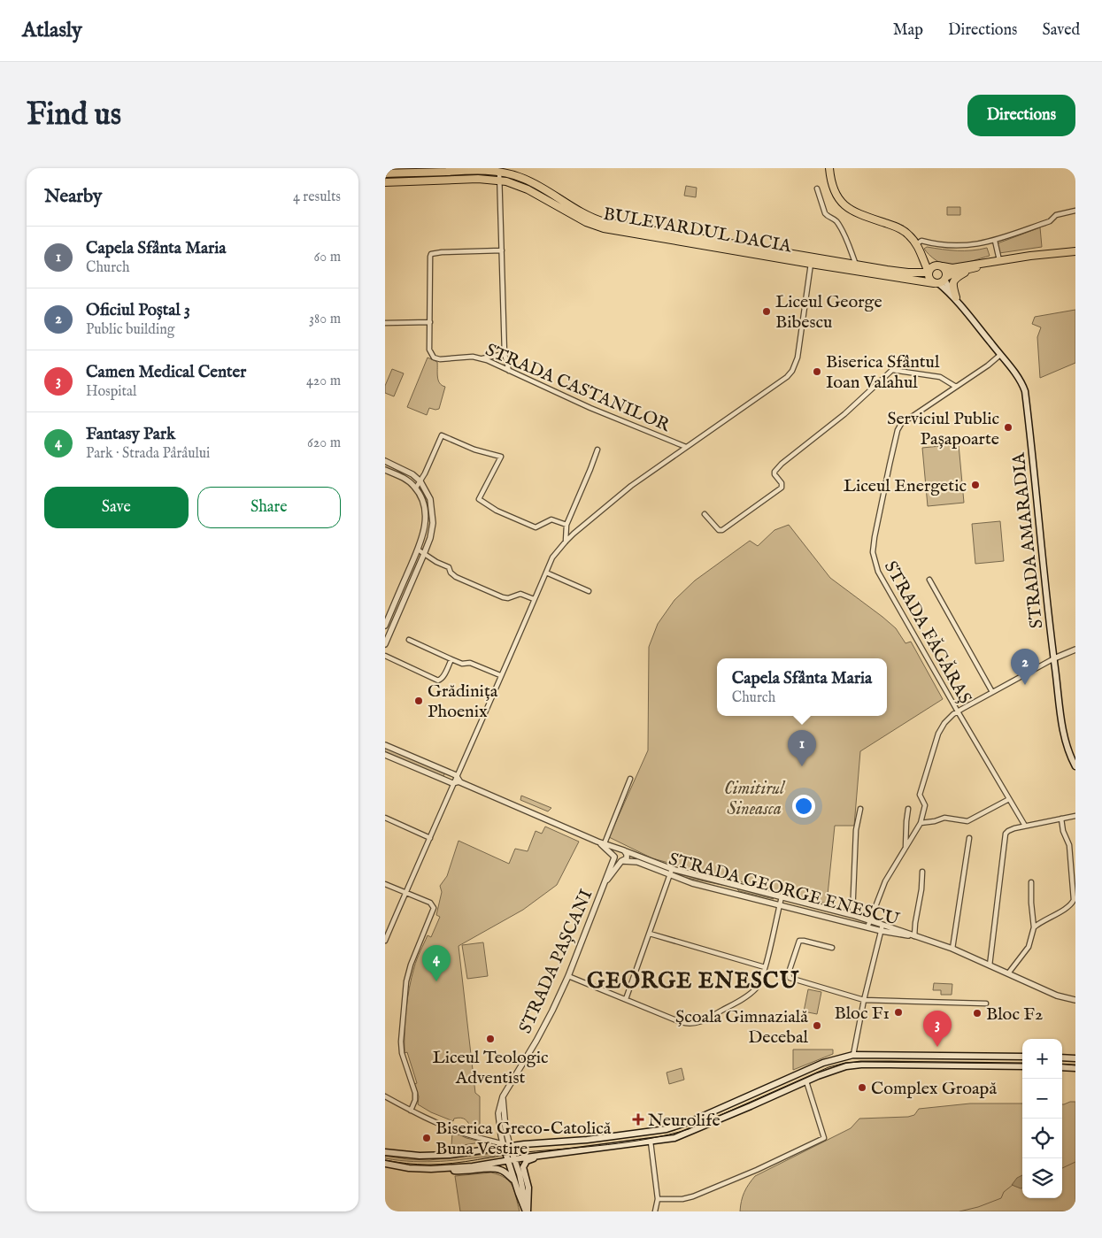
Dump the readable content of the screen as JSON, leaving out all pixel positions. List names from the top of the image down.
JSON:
{
  "streets": {
    "main road": ["BULEVARDUL DACIA", "STRADA AMARADIA"],
    "street": [
      "STRADA CASTANILOR",
      "STRADA FĂGĂRAȘ",
      "STRADA GEORGE ENESCU",
      "STRADA PAȘCANI"
    ]
  },
  "crossings": [
    ["BULEVARDUL DACIA", "STRADA AMARADIA"],
    ["STRADA AMARADIA", "STRADA FĂGĂRAȘ"],
    ["STRADA GEORGE ENESCU", "STRADA PAȘCANI"]
  ],
  "districts": ["GEORGE ENESCU"],
  "parks": ["Cimitirul Sineasca"],
  "places": {
    "other": [
      "Liceul George Bibescu",
      "Biserica Sfântul Ioan Valahul",
      "Serviciul Public Pașapoarte",
      "Liceul Energetic",
      "Grădinița Phoenix",
      "Bloc F1",
      "Bloc F2",
      "Școala Gimnazială Decebal",
      "Liceul Teologic Adventist",
      "Complex Groapă",
      "Biserica Greco-Catolică Buna Vestire"
    ],
    "health": ["Neurolife"]
  },
  "page": {
    "header": "Atlasly",
    "nav": ["Map", "Directions", "Saved"],
    "buttons": [
      "Directions",
      ["Save", "Share"]
    ],
    "title": "Find us",
    "heading": ["Nearby", "4 results"],
    "list": [
      {
        "mark": "1",
        "name": "Capela Sfânta Maria",
        "note": "Church",
        "value": "60 m"
      },
      {
        "mark": "2",
        "name": "Oficiul Poștal 3",
        "note": "Public building",
        "value": "380 m"
      },
      {
        "mark": "3",
        "name": "Camen Medical Center",
        "note": "Hospital",
        "value": "420 m"
      },
      {
        "mark": "4",
        "name": "Fantasy Park",
        "note": "Park · Strada Pârâului",
        "value": "620 m"
      }
    ],
    "pins": [
      "2",
      "1",
      "4",
      "3"
    ],
    "popup": ["Capela Sfânta Maria", "Church"],
    "map_buttons": ["+", "−"]
  }
}
